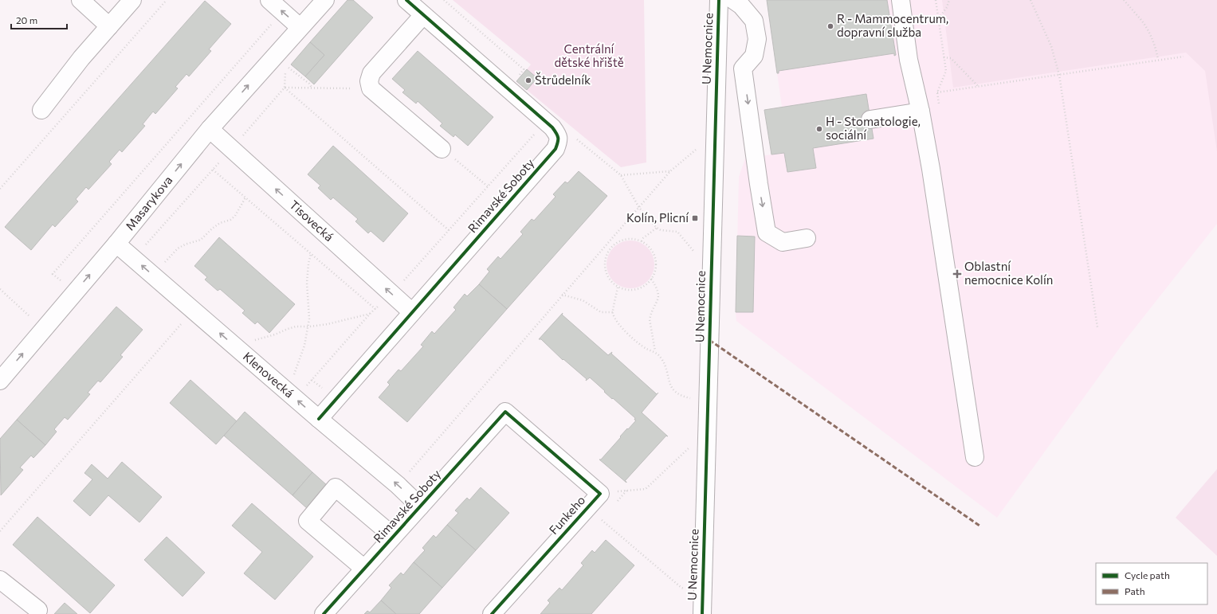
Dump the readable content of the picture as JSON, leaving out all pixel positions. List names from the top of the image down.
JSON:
{
  "streets": {
    "street": [
      "U Nemocnice",
      "Rimavské Soboty",
      "Masarykova",
      "Tisovecká",
      "Klenovecká",
      "Funkeho"
    ]
  },
  "crossings": [
    ["Rimavské Soboty", "Tisovecká"],
    ["Rimavské Soboty", "Klenovecká"],
    ["Rimavské Soboty", "Funkeho"],
    ["Masarykova", "Tisovecká"],
    ["Masarykova", "Klenovecká"]
  ],
  "one_way": ["Klenovecká"],
  "parks": ["Centrální dětské hřiště"],
  "places": {
    "other": ["R - Mammocentrum, dopravní služba", "Štrůdelník", "H - Stomatologie, sociální"],
    "transit": ["Kolín, Plicní"],
    "health": ["Oblastní nemocnice Kolín"]
  },
  "legend": ["Cycle path", "Path"],
  "scale_bar": "20 m"
}
